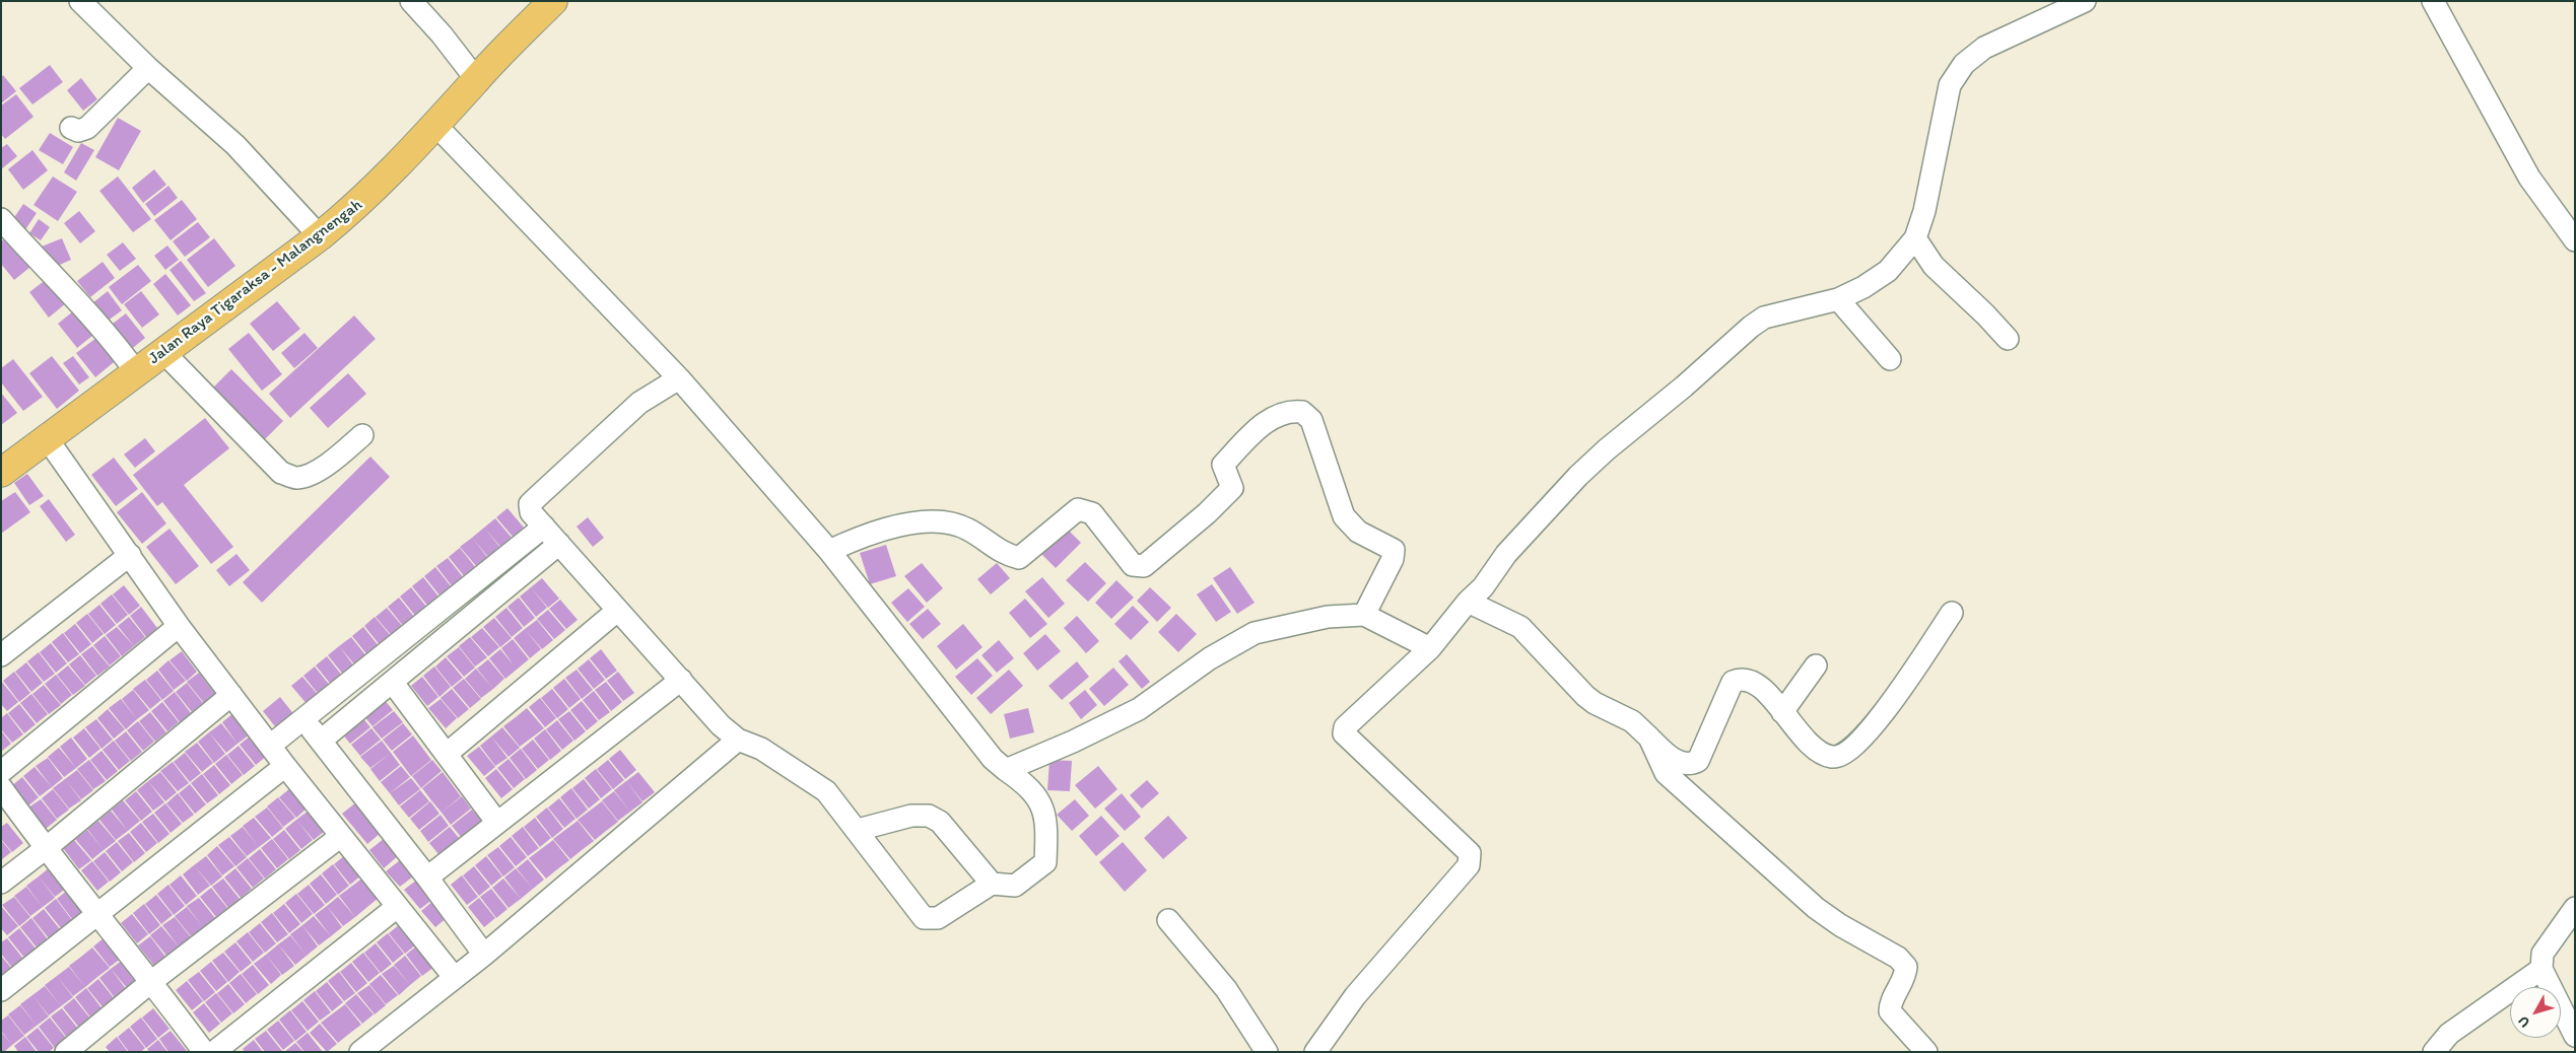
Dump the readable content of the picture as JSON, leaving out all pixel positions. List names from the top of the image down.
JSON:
{
  "streets": {
    "main road": ["Jalan Raya Tigaraksa - Malangnengah"]
  },
  "north": "bottom left"
}
